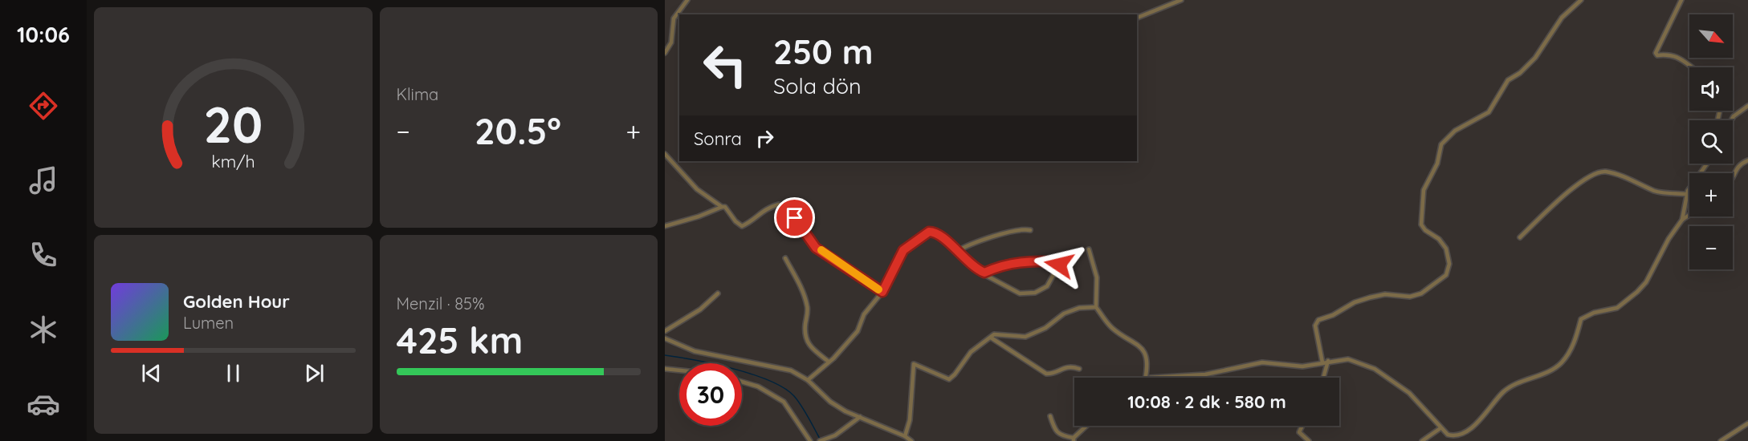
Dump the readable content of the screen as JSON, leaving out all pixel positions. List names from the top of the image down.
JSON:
{
  "north": "bottom right",
  "page": {
    "tabs": "10:06",
    "tile": [
      "Klima",
      ["Menzil · 85%", "425 km"]
    ],
    "map_buttons": ["+", "−"],
    "turn": ["250 m", "Sola dön"],
    "heat": ["−", "20.5°", "+"],
    "then": "Sonra",
    "song": ["Golden Hour", "Lumen"],
    "limit": "30",
    "trip": "10:08 · 2 dk · 580 m",
    "gauge": ["20", "km/h"]
  }
}
